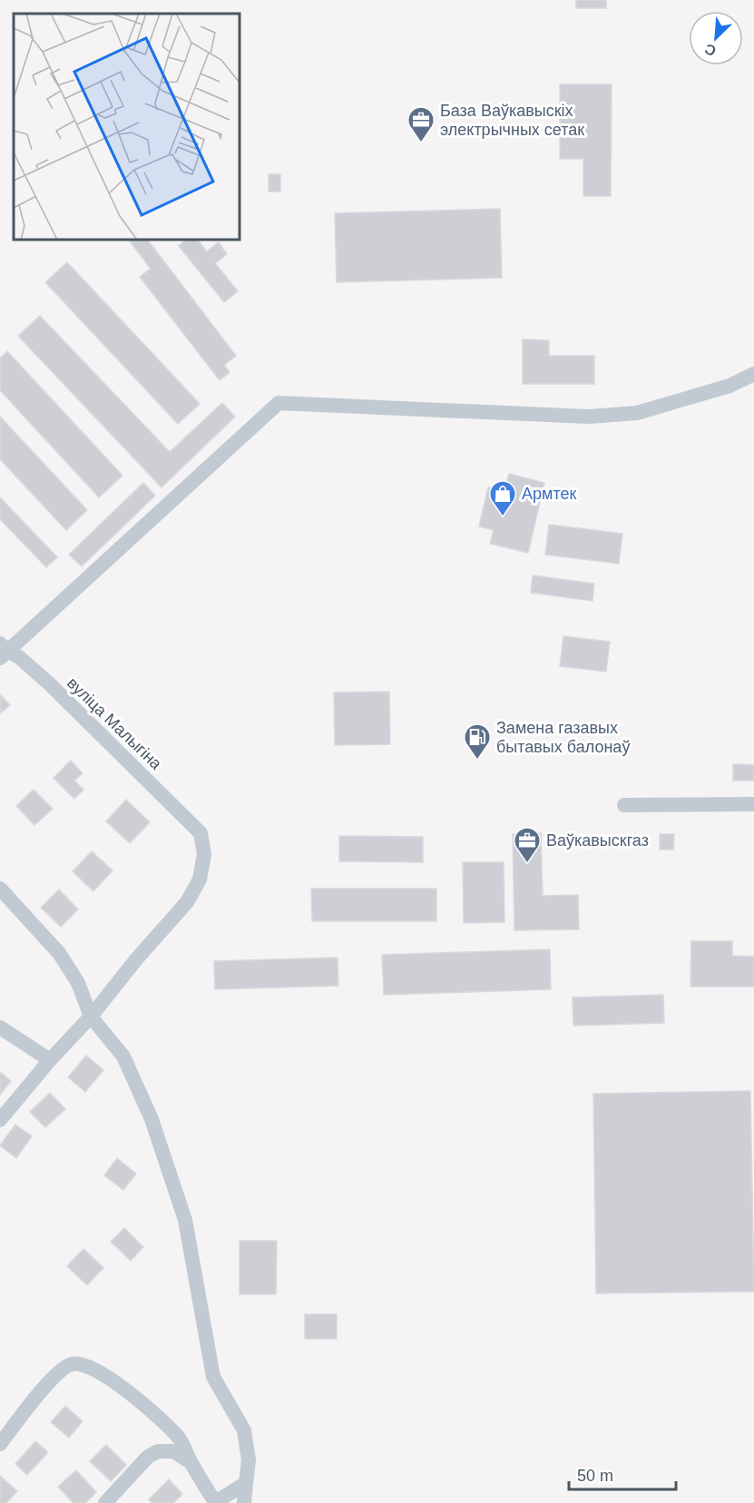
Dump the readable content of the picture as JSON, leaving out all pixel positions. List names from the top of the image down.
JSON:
{
  "streets": {
    "street": ["вуліца Малыгіна"]
  },
  "places": {
    "office": ["База Ваўкавыскіх электрычных сетак", "Ваўкавыскгаз"],
    "shop": ["Армтек"],
    "fuel station": ["Замена газавых бытавых балонаў"]
  },
  "scale_bar": "50 m",
  "north": "bottom left"
}
